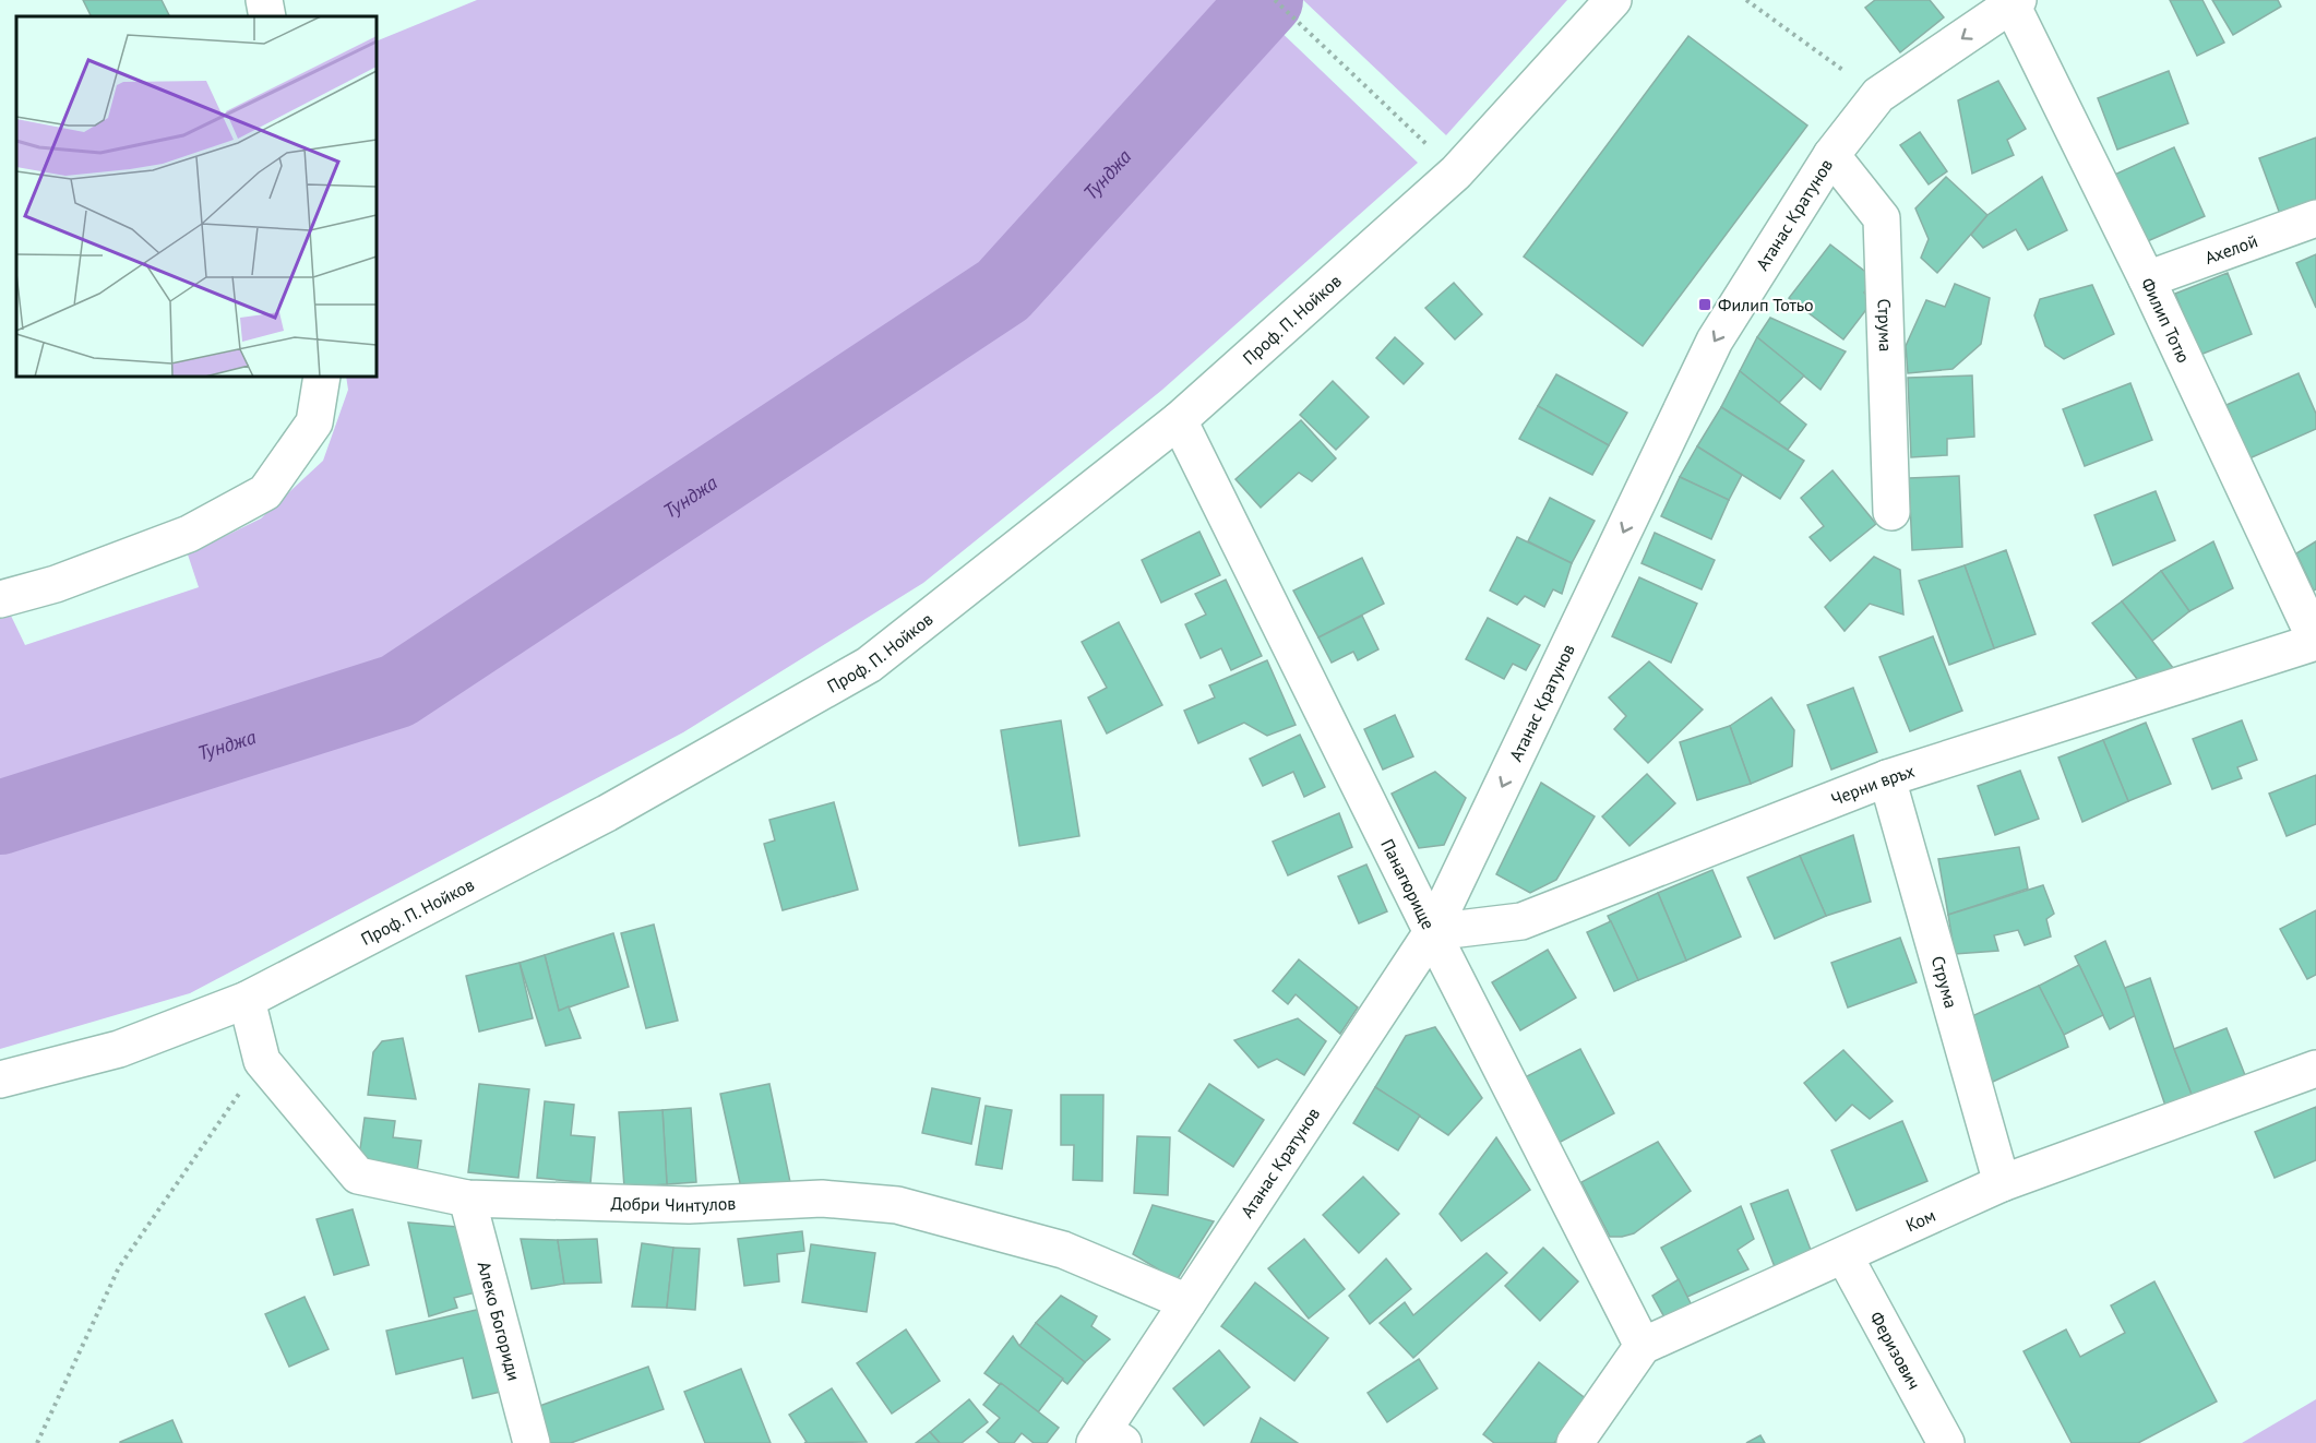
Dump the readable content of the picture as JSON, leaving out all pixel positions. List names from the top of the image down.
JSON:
{
  "streets": {
    "street": [
      "Атанас Кратунов",
      "Ахелой",
      "Проф. П. Нойков",
      "Филип Тотю",
      "Струма",
      "Черни връх",
      "Панагюрище",
      "Добри Чинтулов",
      "Ком",
      "Алеко Богориди",
      "Феризович"
    ]
  },
  "crossings": [
    ["Атанас Кратунов", "Филип Тотю"],
    ["Атанас Кратунов", "Струма"],
    ["Атанас Кратунов", "Черни връх"],
    ["Атанас Кратунов", "Панагюрище"],
    ["Атанас Кратунов", "Добри Чинтулов"],
    ["Ахелой", "Филип Тотю"],
    ["Проф. П. Нойков", "Панагюрище"],
    ["Проф. П. Нойков", "Добри Чинтулов"],
    ["Филип Тотю", "Черни връх"],
    ["Струма", "Черни връх"],
    ["Струма", "Ком"],
    ["Черни връх", "Панагюрище"],
    ["Панагюрище", "Ком"],
    ["Добри Чинтулов", "Алеко Богориди"],
    ["Ком", "Феризович"]
  ],
  "one_way": ["Атанас Кратунов"],
  "water": ["Тунджа"],
  "places": {
    "transit": ["Филип Тотьо"]
  }
}
